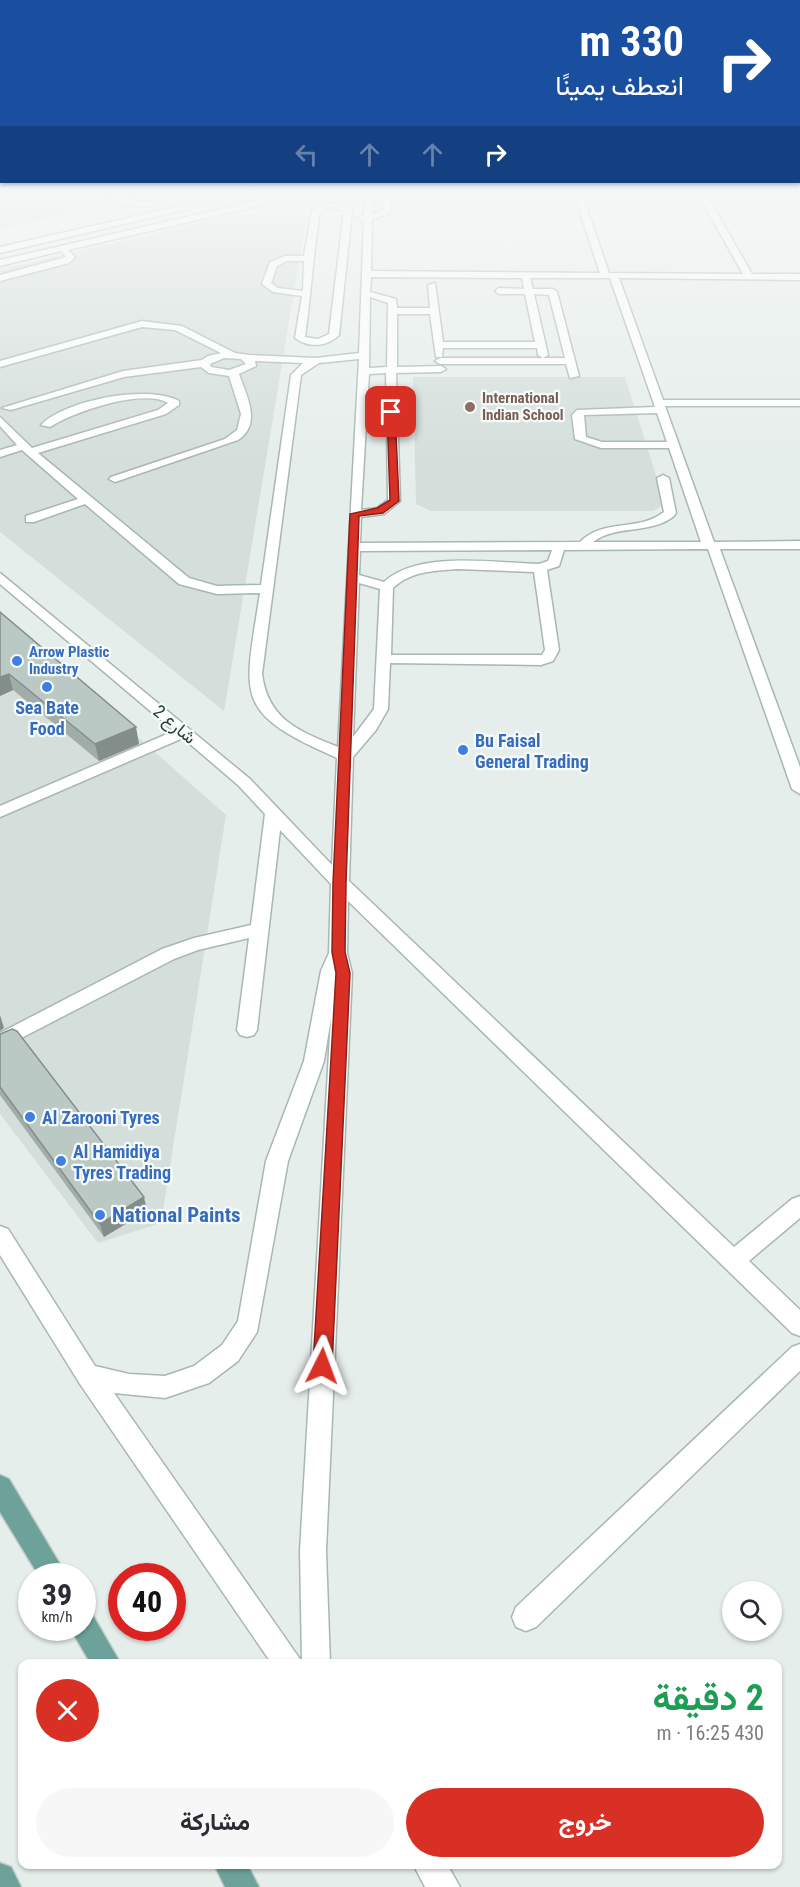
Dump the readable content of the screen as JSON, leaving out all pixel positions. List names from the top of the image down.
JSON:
{
  "streets": {
    "street": ["شارع 2"]
  },
  "places": [
    "International Indian School",
    "Arrow Plastic Industry",
    "Sea Bate Food",
    "Bu Faisal General Trading",
    "Al Zarooni Tyres",
    "Al Hamidiya Tyres Trading",
    "National Paints"
  ],
  "page": {
    "turn": ["330 m", "انعطف يمينًا"],
    "speed": "39 km/h",
    "limit": "40",
    "heading": ["2 دقيقة", "430 m · 16:25"],
    "buttons": ["خروج", "مشاركة"]
  }
}
